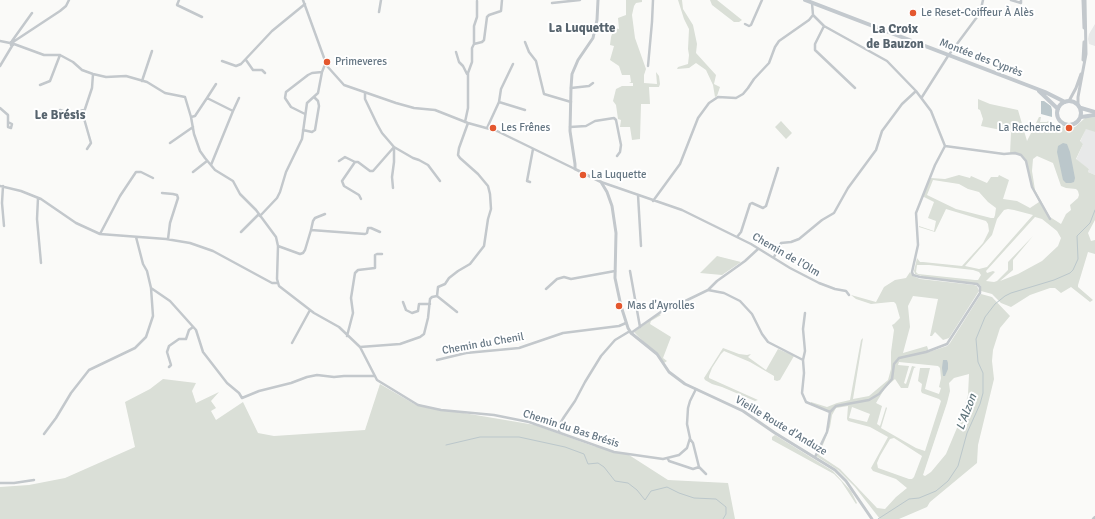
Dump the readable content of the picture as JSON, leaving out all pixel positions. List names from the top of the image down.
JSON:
{
  "streets": {
    "main road": ["Montée des Cyprès"],
    "street": [
      "Chemin de l'Olm",
      "Chemin du Chenil",
      "Vieille Route d'Anduze",
      "Chemin du Bas Brésis"
    ]
  },
  "crossings": [
    ["Chemin de l'Olm", "Vieille Route d'Anduze"],
    ["Chemin du Chenil", "Vieille Route d'Anduze"]
  ],
  "districts": ["La Luquette", "La Croix de Bauzon", "Le Brésis"],
  "water": ["L'Alzon"],
  "places": [
    "Le Reset-Coiffeur À Alès",
    "Primeveres",
    "Les Frênes",
    "La Recherche",
    "La Luquette",
    "Mas d'Ayrolles"
  ]
}
